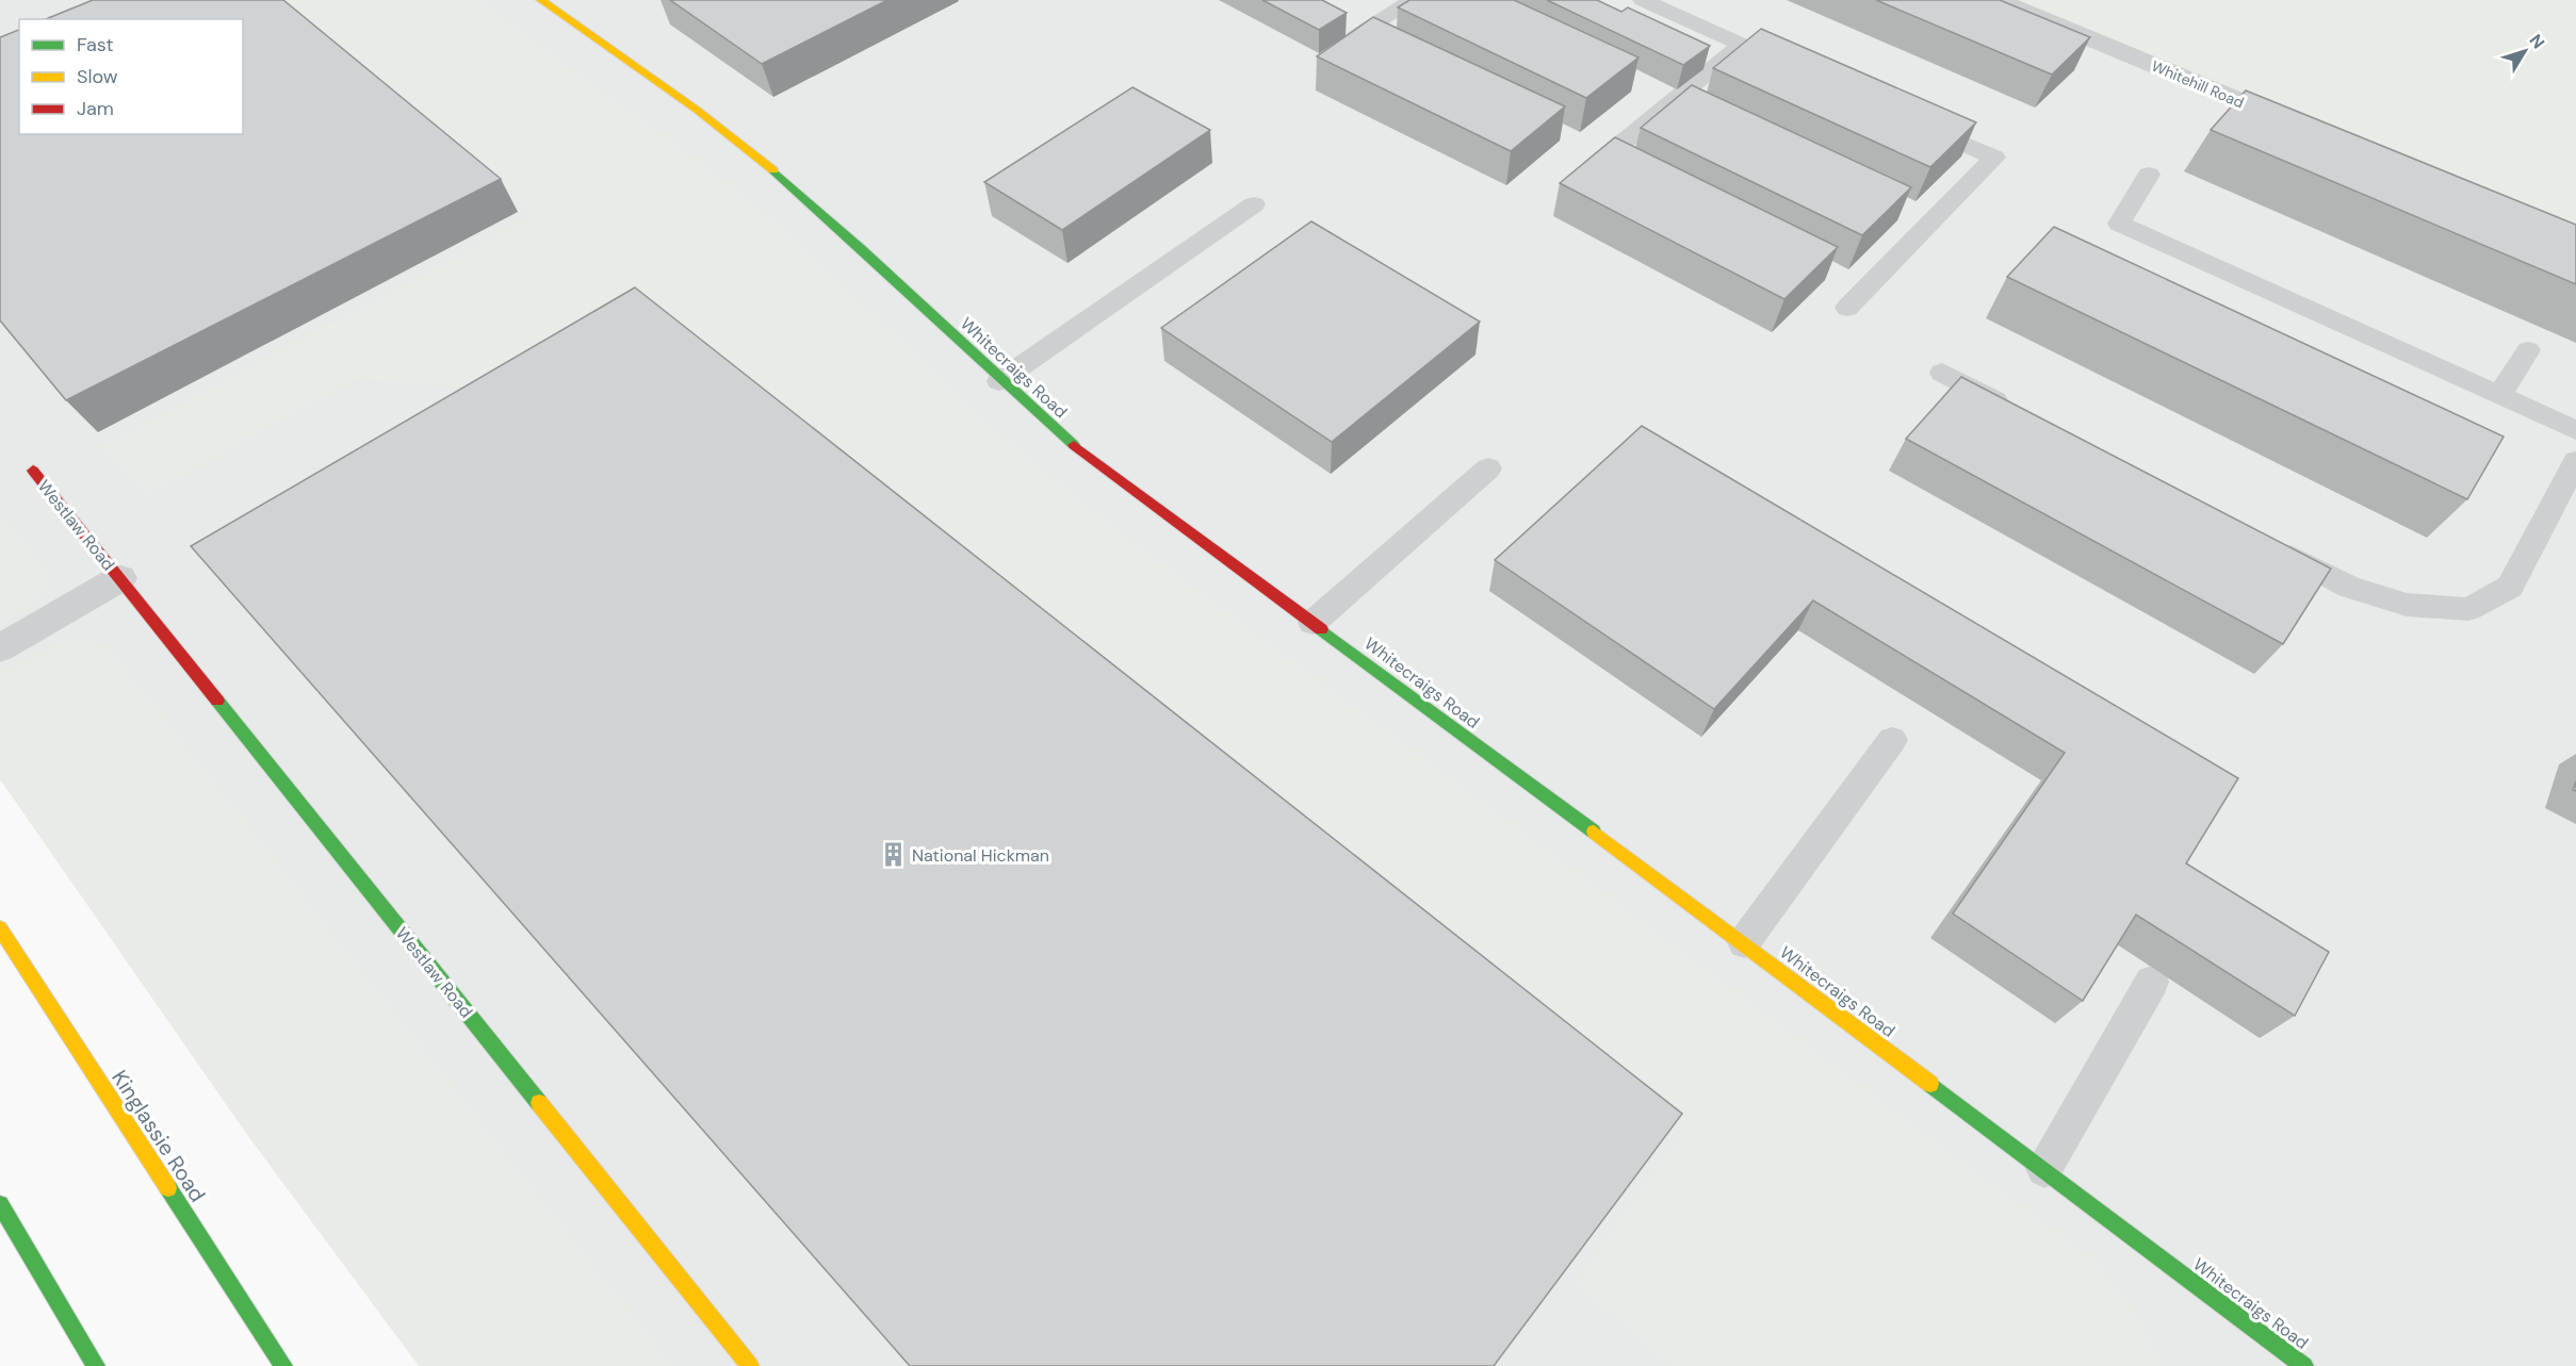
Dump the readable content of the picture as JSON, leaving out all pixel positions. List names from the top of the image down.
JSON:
{
  "streets": {
    "street": [
      "Whitehill Road",
      "Whitecraigs Road",
      "Westlaw Road",
      "Kinglassie Road"
    ]
  },
  "places": {
    "building": ["National Hickman"]
  },
  "legend": ["Fast", "Slow", "Jam"],
  "north": "top right"
}
